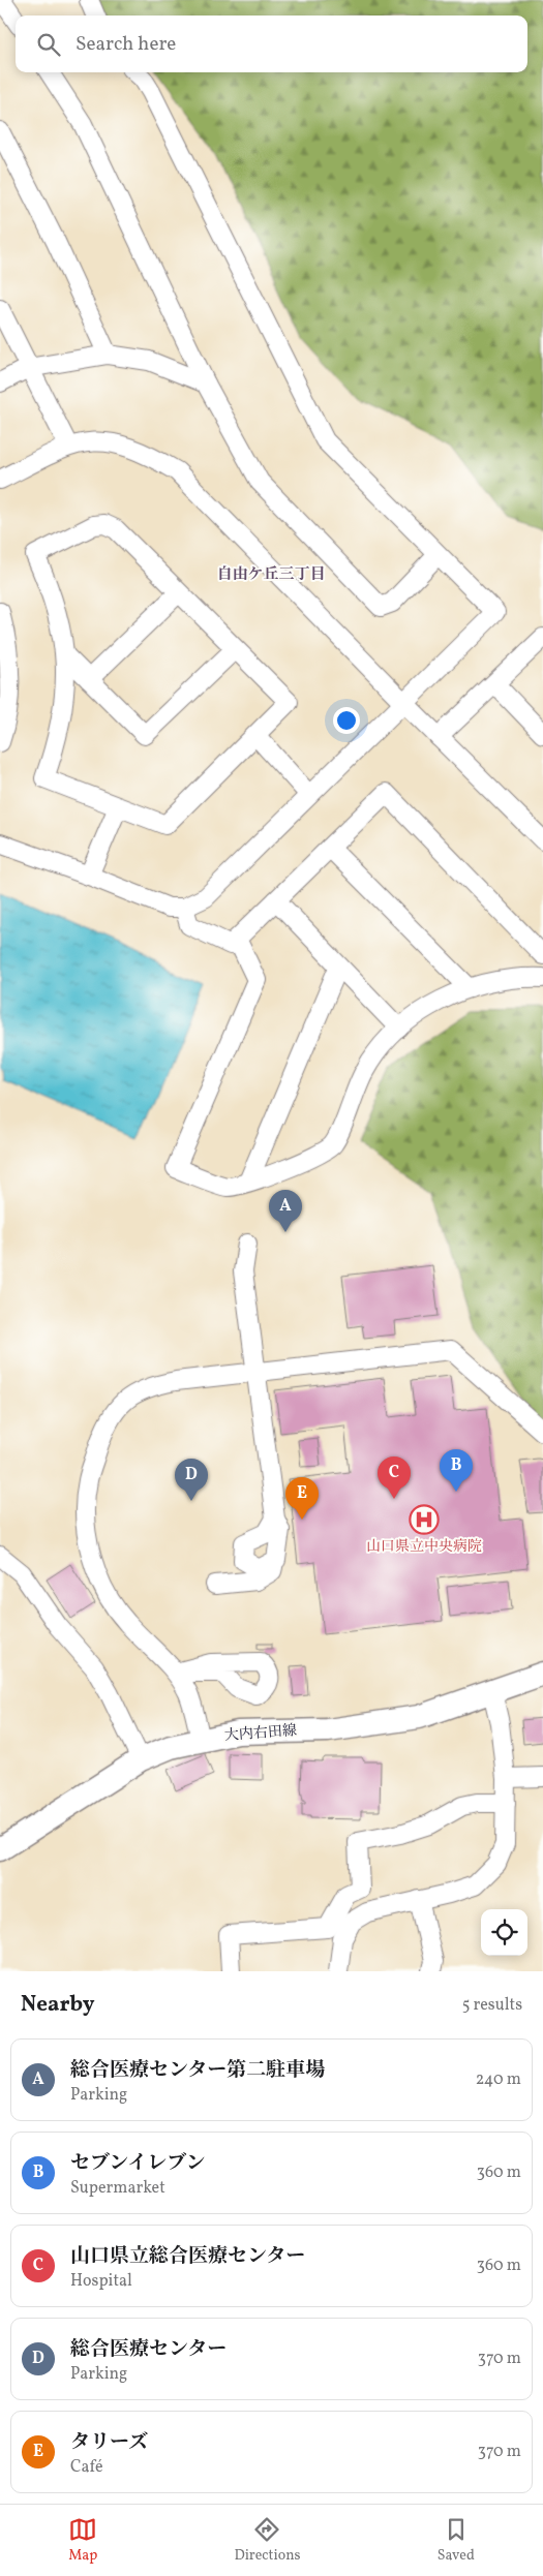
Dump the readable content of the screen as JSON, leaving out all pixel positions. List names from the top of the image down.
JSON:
{
  "streets": {
    "main road": ["大内右田線"]
  },
  "districts": ["自由ケ丘三丁目"],
  "places": {
    "hospital": ["山口県立中央病院"]
  },
  "page": {
    "search": "Search here",
    "pins": [
      "A",
      "B",
      "C",
      "D",
      "E"
    ],
    "heading": ["Nearby", "5 results"],
    "list": [
      {
        "mark": "A",
        "name": "総合医療センター第二駐車場",
        "note": "Parking",
        "value": "240 m"
      },
      {
        "mark": "B",
        "name": "セブンイレブン",
        "note": "Supermarket",
        "value": "360 m"
      },
      {
        "mark": "C",
        "name": "山口県立総合医療センター",
        "note": "Hospital",
        "value": "360 m"
      },
      {
        "mark": "D",
        "name": "総合医療センター",
        "note": "Parking",
        "value": "370 m"
      },
      {
        "mark": "E",
        "name": "タリーズ",
        "note": "Café",
        "value": "370 m"
      }
    ],
    "nav": ["Map", "Directions", "Saved"]
  }
}
